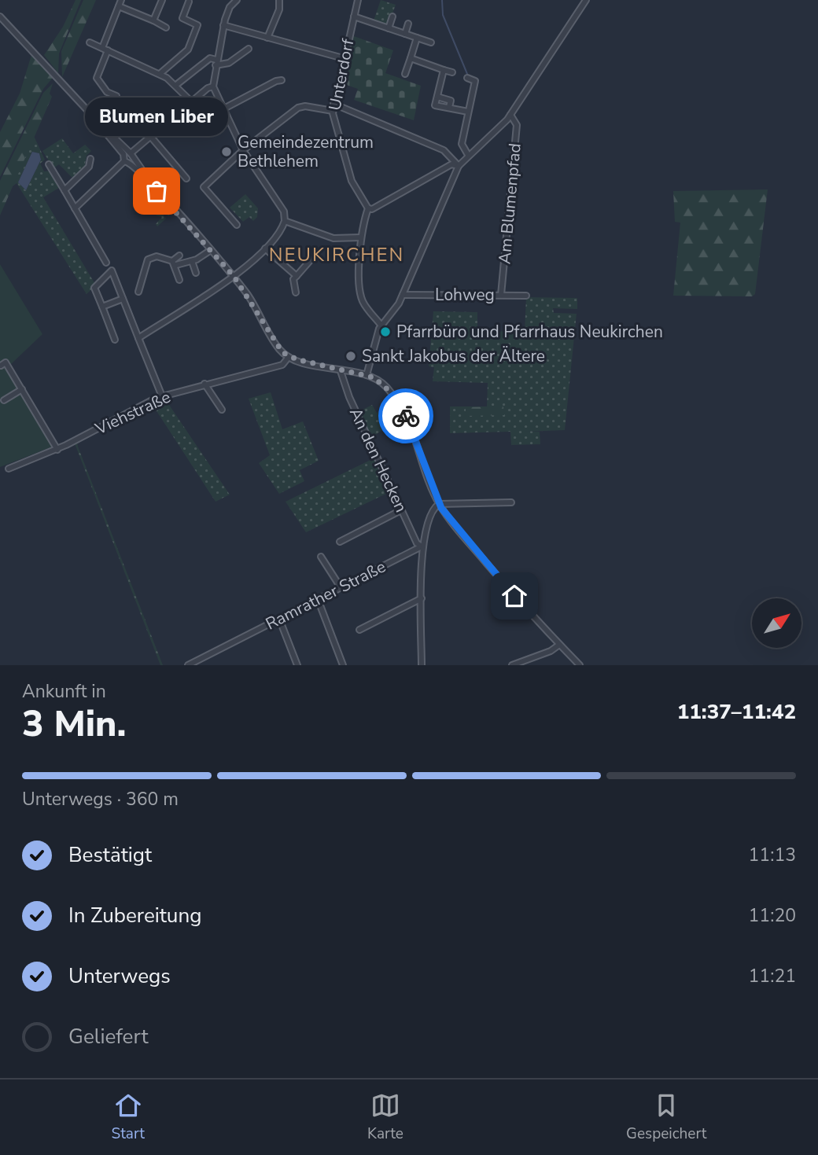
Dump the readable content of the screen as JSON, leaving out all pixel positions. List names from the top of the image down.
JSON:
{
  "streets": {
    "street": [
      "Unterdorf",
      "Am Blumenpfad",
      "Lohweg",
      "Viehstraße",
      "An den Hecken",
      "Ramrather Straße"
    ]
  },
  "crossings": [
    ["Am Blumenpfad", "Lohweg"],
    ["An den Hecken", "Ramrather Straße"]
  ],
  "districts": ["NEUKIRCHEN"],
  "places": [
    "Gemeindezentrum Bethlehem",
    "Blumen Liber",
    "Pfarrbüro und Pfarrhaus Neukirchen",
    "Sankt Jakobus der Ältere"
  ],
  "north": "top right",
  "page": {
    "bubble": "Blumen Liber",
    "heading": ["3 Min.", "Ankunft in", "11:37–11:42"],
    "bar": "Unterwegs · 360 m",
    "list": [
      ["Bestätigt", "11:13"],
      ["In Zubereitung", "11:20"],
      ["Unterwegs", "11:21"],
      "Geliefert"
    ],
    "tabs": ["Start", "Karte", "Gespeichert"]
  }
}
